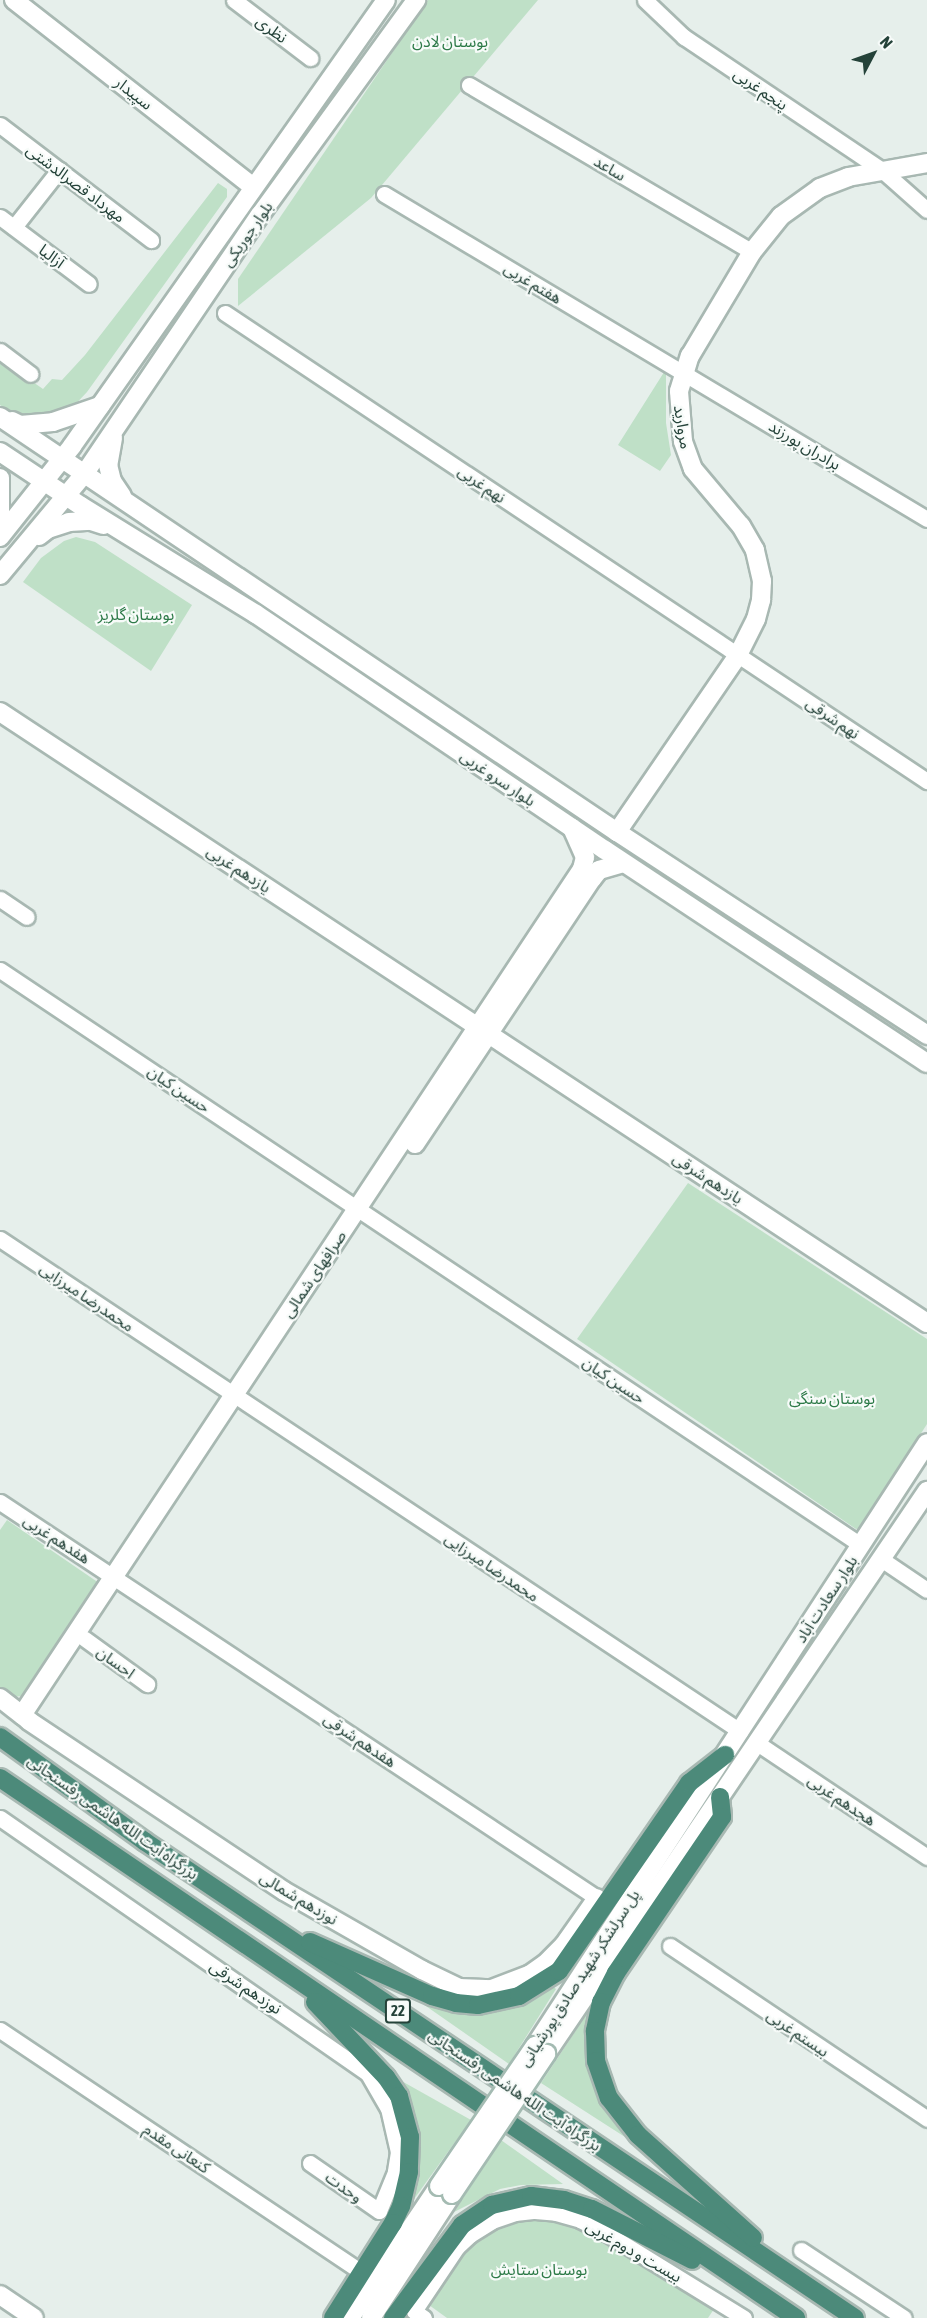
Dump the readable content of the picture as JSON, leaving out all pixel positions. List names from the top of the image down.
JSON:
{
  "streets": {
    "highway": ["بزرگراه آیت الله هاشمی رفسنجانی", "22"],
    "main road": [
      "سپیدار",
      "بلوار جوریکی",
      "مروارید",
      "بلوار سرو غربی",
      "یازدهم غربی",
      "یازدهم شرقی",
      "صرافهای شمالی",
      "بلوار سعادت آباد",
      "نوزدهم شمالی",
      "پل سرلشکر شهید صادق پورشیانی"
    ],
    "street": [
      "نظری",
      "پنجم غربی",
      "ساعد",
      "مهرداد قصرالدشتی",
      "آزالیا",
      "هفتم غربی",
      "برادران پورزند",
      "نهم غربی",
      "نهم شرقی",
      "حسین کیان",
      "محمدرضا میرزایی",
      "هفدهم غربی",
      "احسان",
      "هفدهم شرقی",
      "هجدهم غربی",
      "نوزدهم شرقی",
      "بیستم غربی",
      "کنعانی مقدم",
      "وحدت",
      "بیست و دوم غربی"
    ]
  },
  "crossings": [
    ["پنجم غربی", "مروارید"],
    ["سپیدار", "بلوار جوریکی"],
    ["ساعد", "مروارید"],
    ["بلوار جوریکی", "بلوار سرو غربی"],
    ["هفتم غربی", "مروارید"],
    ["هفتم غربی", "برادران پورزند"],
    ["مروارید", "برادران پورزند"],
    ["مروارید", "نهم غربی"],
    ["مروارید", "نهم شرقی"],
    ["مروارید", "بلوار سرو غربی"],
    ["نهم غربی", "نهم شرقی"],
    ["بلوار سرو غربی", "صرافهای شمالی"],
    ["یازدهم غربی", "یازدهم شرقی"],
    ["یازدهم غربی", "صرافهای شمالی"],
    ["حسین کیان", "صرافهای شمالی"],
    ["حسین کیان", "بلوار سعادت آباد"],
    ["یازدهم شرقی", "صرافهای شمالی"],
    ["صرافهای شمالی", "محمدرضا میرزایی"],
    ["صرافهای شمالی", "هفدهم غربی"],
    ["صرافهای شمالی", "احسان"],
    ["صرافهای شمالی", "هفدهم شرقی"],
    ["صرافهای شمالی", "نوزدهم شمالی"],
    ["محمدرضا میرزایی", "بلوار سعادت آباد"],
    ["هفدهم غربی", "هفدهم شرقی"],
    ["بلوار سعادت آباد", "هجدهم غربی"],
    ["بلوار سعادت آباد", "پل سرلشکر شهید صادق پورشیانی"],
    ["هفدهم شرقی", "نوزدهم شمالی"],
    ["نوزدهم شرقی", "وحدت"]
  ],
  "parks": [
    "بوستان لادن",
    "بوستان گلریز",
    "بوستان سنگی",
    "بوستان ستایش"
  ],
  "north": "top right"
}
